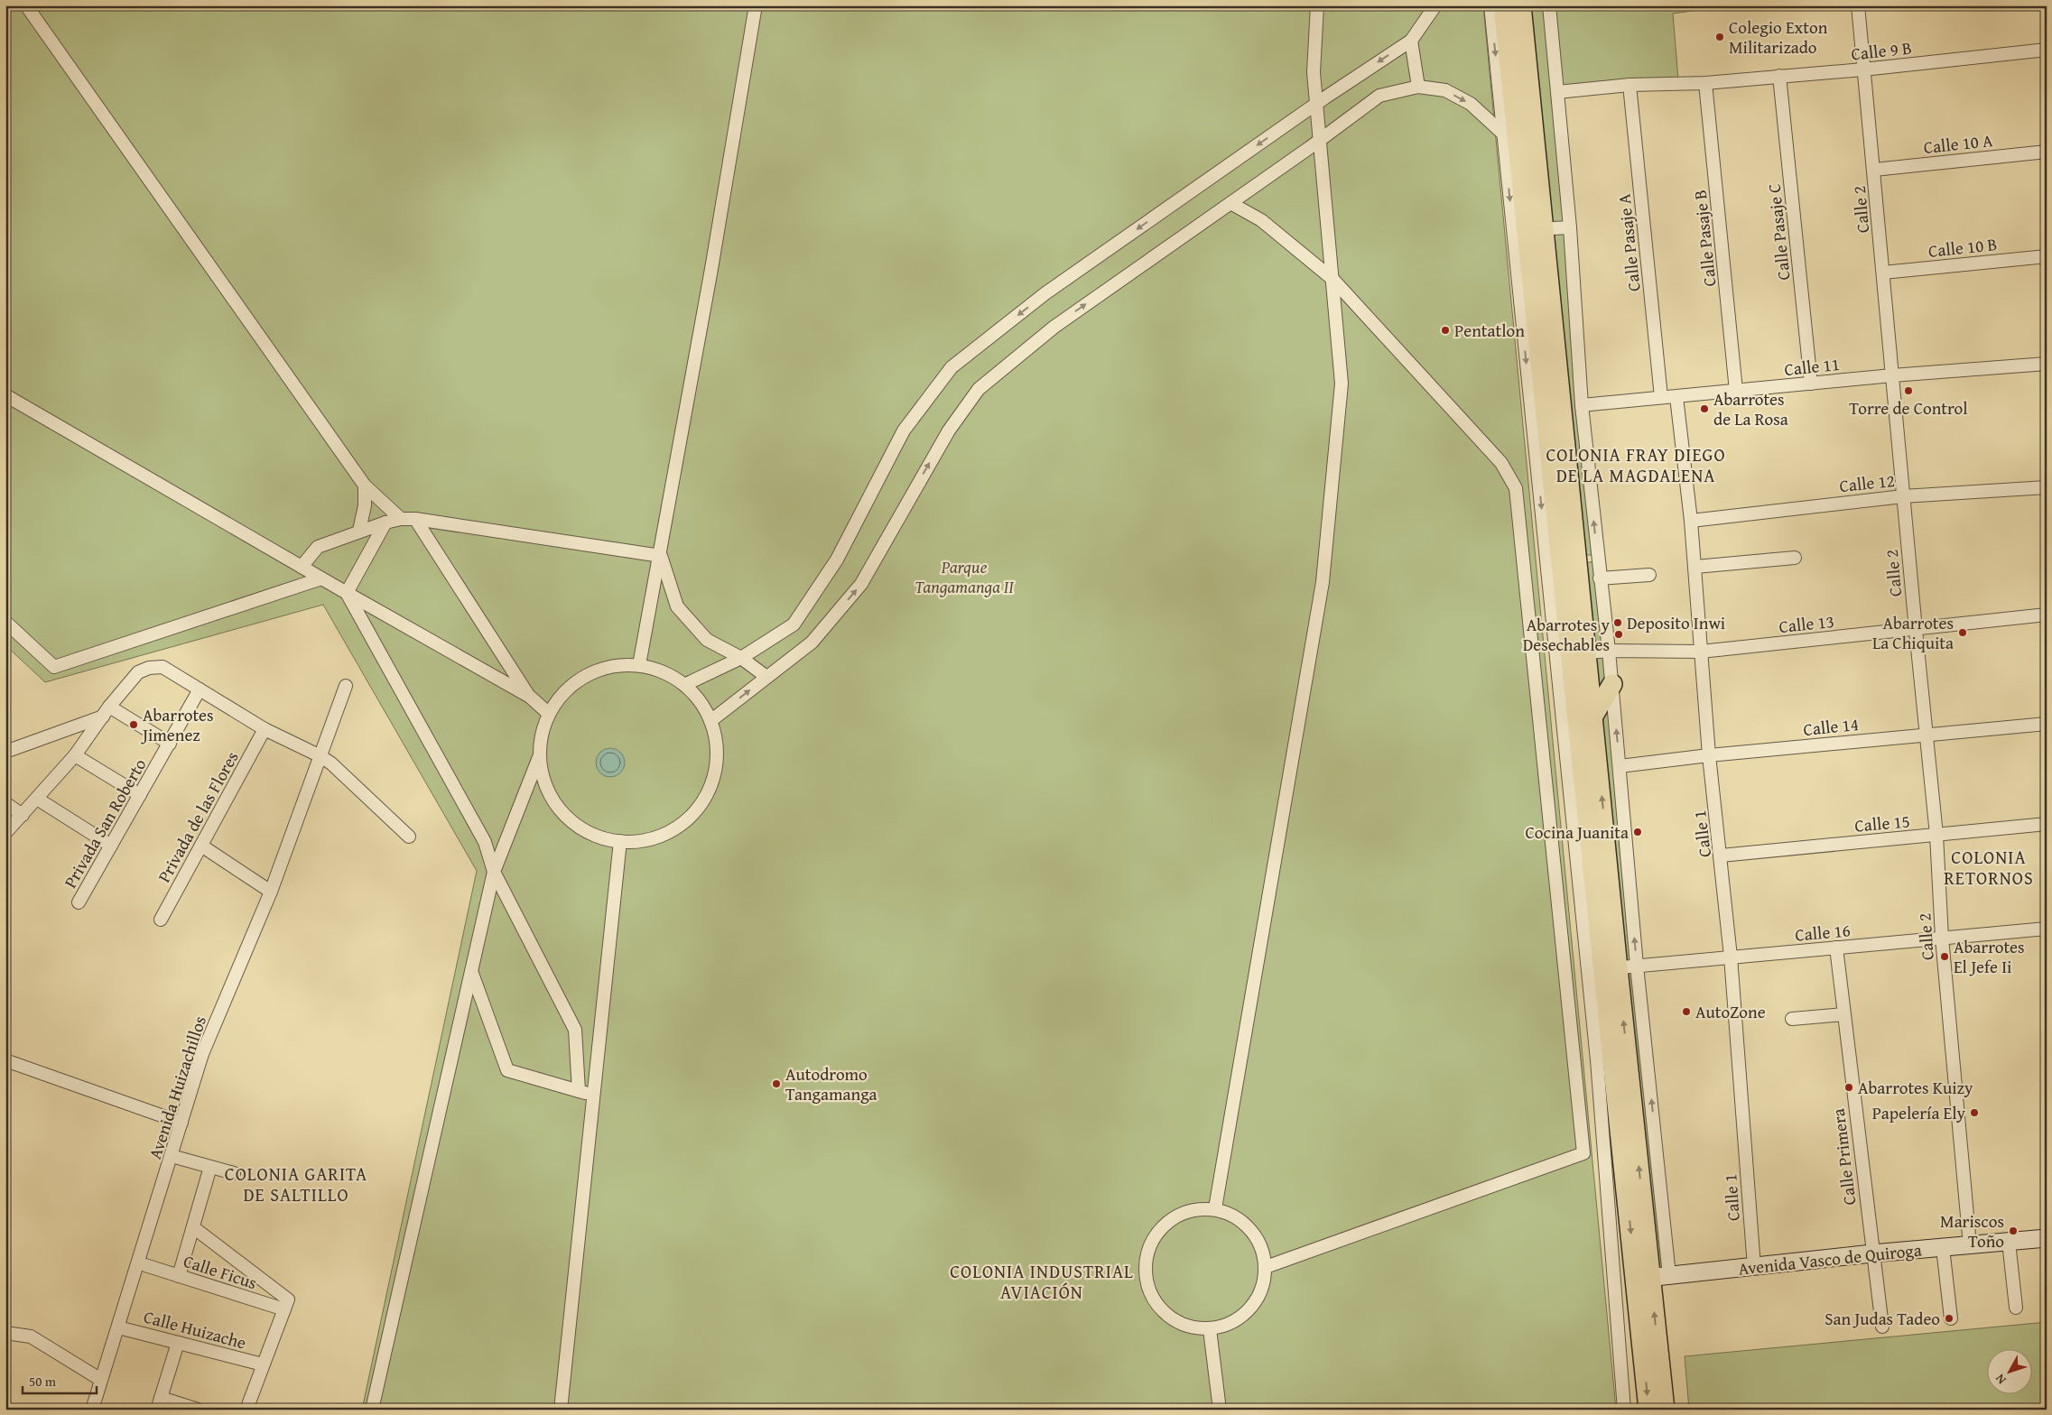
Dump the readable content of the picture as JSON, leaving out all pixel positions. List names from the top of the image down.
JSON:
{
  "streets": {
    "main road": ["Avenida Vasco de Quiroga"],
    "street": [
      "Calle 9 B",
      "Calle 10 A",
      "Calle 2",
      "Calle Pasaje C",
      "Calle Pasaje B",
      "Calle Pasaje A",
      "Calle 10 B",
      "Calle 11",
      "Calle 12",
      "Calle 13",
      "Calle 14",
      "Privada de las Flores",
      "Privada San Roberto",
      "Calle 15",
      "Calle 1",
      "Calle 16",
      "Avenida Huizachillos",
      "Calle Primera",
      "Calle Ficus",
      "Calle Huizache"
    ]
  },
  "crossings": [
    ["Calle 9 B", "Calle 2"],
    ["Calle 9 B", "Calle Pasaje C"],
    ["Calle 9 B", "Calle Pasaje B"],
    ["Calle 9 B", "Calle Pasaje A"],
    ["Calle 10 A", "Calle 2"],
    ["Calle 2", "Calle 10 B"],
    ["Calle 2", "Calle 11"],
    ["Calle 2", "Calle 12"],
    ["Calle 2", "Calle 13"],
    ["Calle 2", "Calle 14"],
    ["Calle 2", "Calle 15"],
    ["Calle 2", "Calle 16"],
    ["Calle 2", "Avenida Vasco de Quiroga"],
    ["Calle Pasaje C", "Calle 11"],
    ["Calle Pasaje B", "Calle 11"],
    ["Calle Pasaje A", "Calle 11"],
    ["Calle 11", "Calle 1"],
    ["Calle 12", "Calle 1"],
    ["Calle 13", "Calle 1"],
    ["Calle 14", "Calle 1"],
    ["Calle 15", "Calle 1"],
    ["Calle 1", "Calle 16"],
    ["Calle 1", "Avenida Vasco de Quiroga"],
    ["Calle 16", "Calle Primera"],
    ["Avenida Huizachillos", "Calle Huizache"],
    ["Calle Primera", "Avenida Vasco de Quiroga"]
  ],
  "districts": [
    "COLONIA FRAY DIEGO DE LA MAGDALENA",
    "COLONIA RETORNOS",
    "COLONIA GARITA DE SALTILLO",
    "COLONIA INDUSTRIAL AVIACIÓN"
  ],
  "parks": ["Parque Tangamanga II"],
  "places": [
    "Colegio Exton Militarizado",
    "Pentatlon",
    "Torre de Control",
    "Abarrotes de La Rosa",
    "Deposito Inwi",
    "Abarrotes La Chiquita",
    "Abarrotes y Desechables",
    "Abarrotes Jimenez",
    "Cocina Juanita",
    "Abarrotes El Jefe Ii",
    "AutoZone",
    "Autodromo Tangamanga",
    "Abarrotes Kuizy",
    "Papelería Ely",
    "Mariscos Toño",
    "San Judas Tadeo"
  ],
  "scale_bar": "50 m",
  "north": "bottom left"
}
